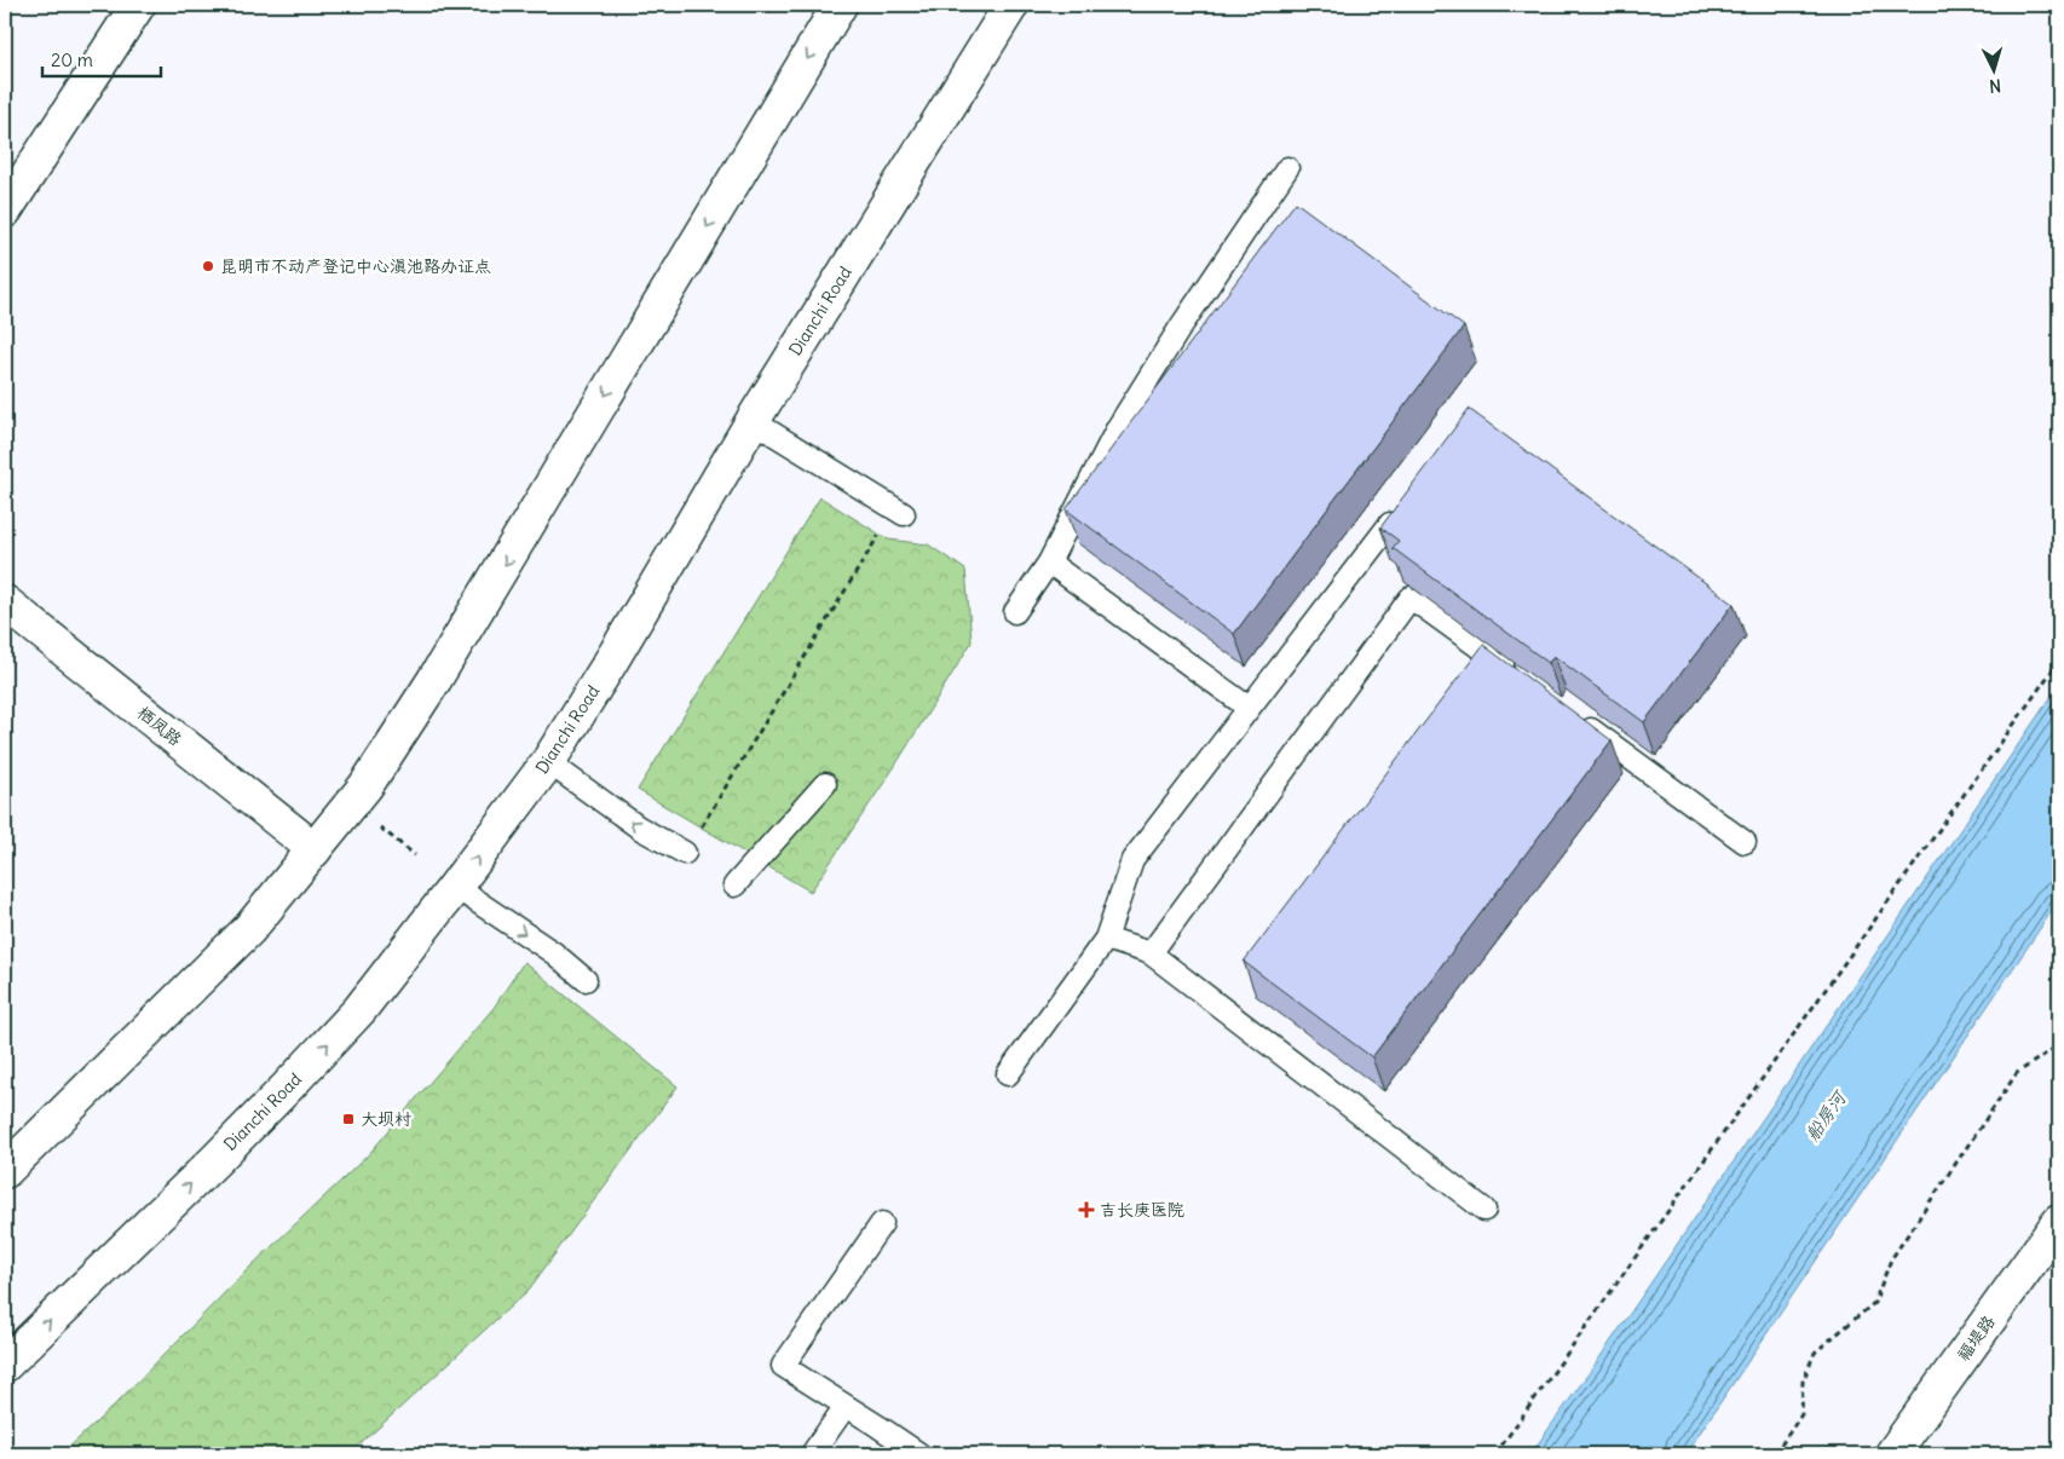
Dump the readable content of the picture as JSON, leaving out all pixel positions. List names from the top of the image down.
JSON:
{
  "streets": {
    "main road": ["Dianchi Road", "栖凤路", "福堤路"]
  },
  "water": ["船房河"],
  "places": {
    "other": ["昆明市不动产登记中心滇池路办证点"],
    "transit": ["大坝村"],
    "health": ["吉长庚医院"]
  },
  "scale_bar": "20 m",
  "north": "bottom"
}
